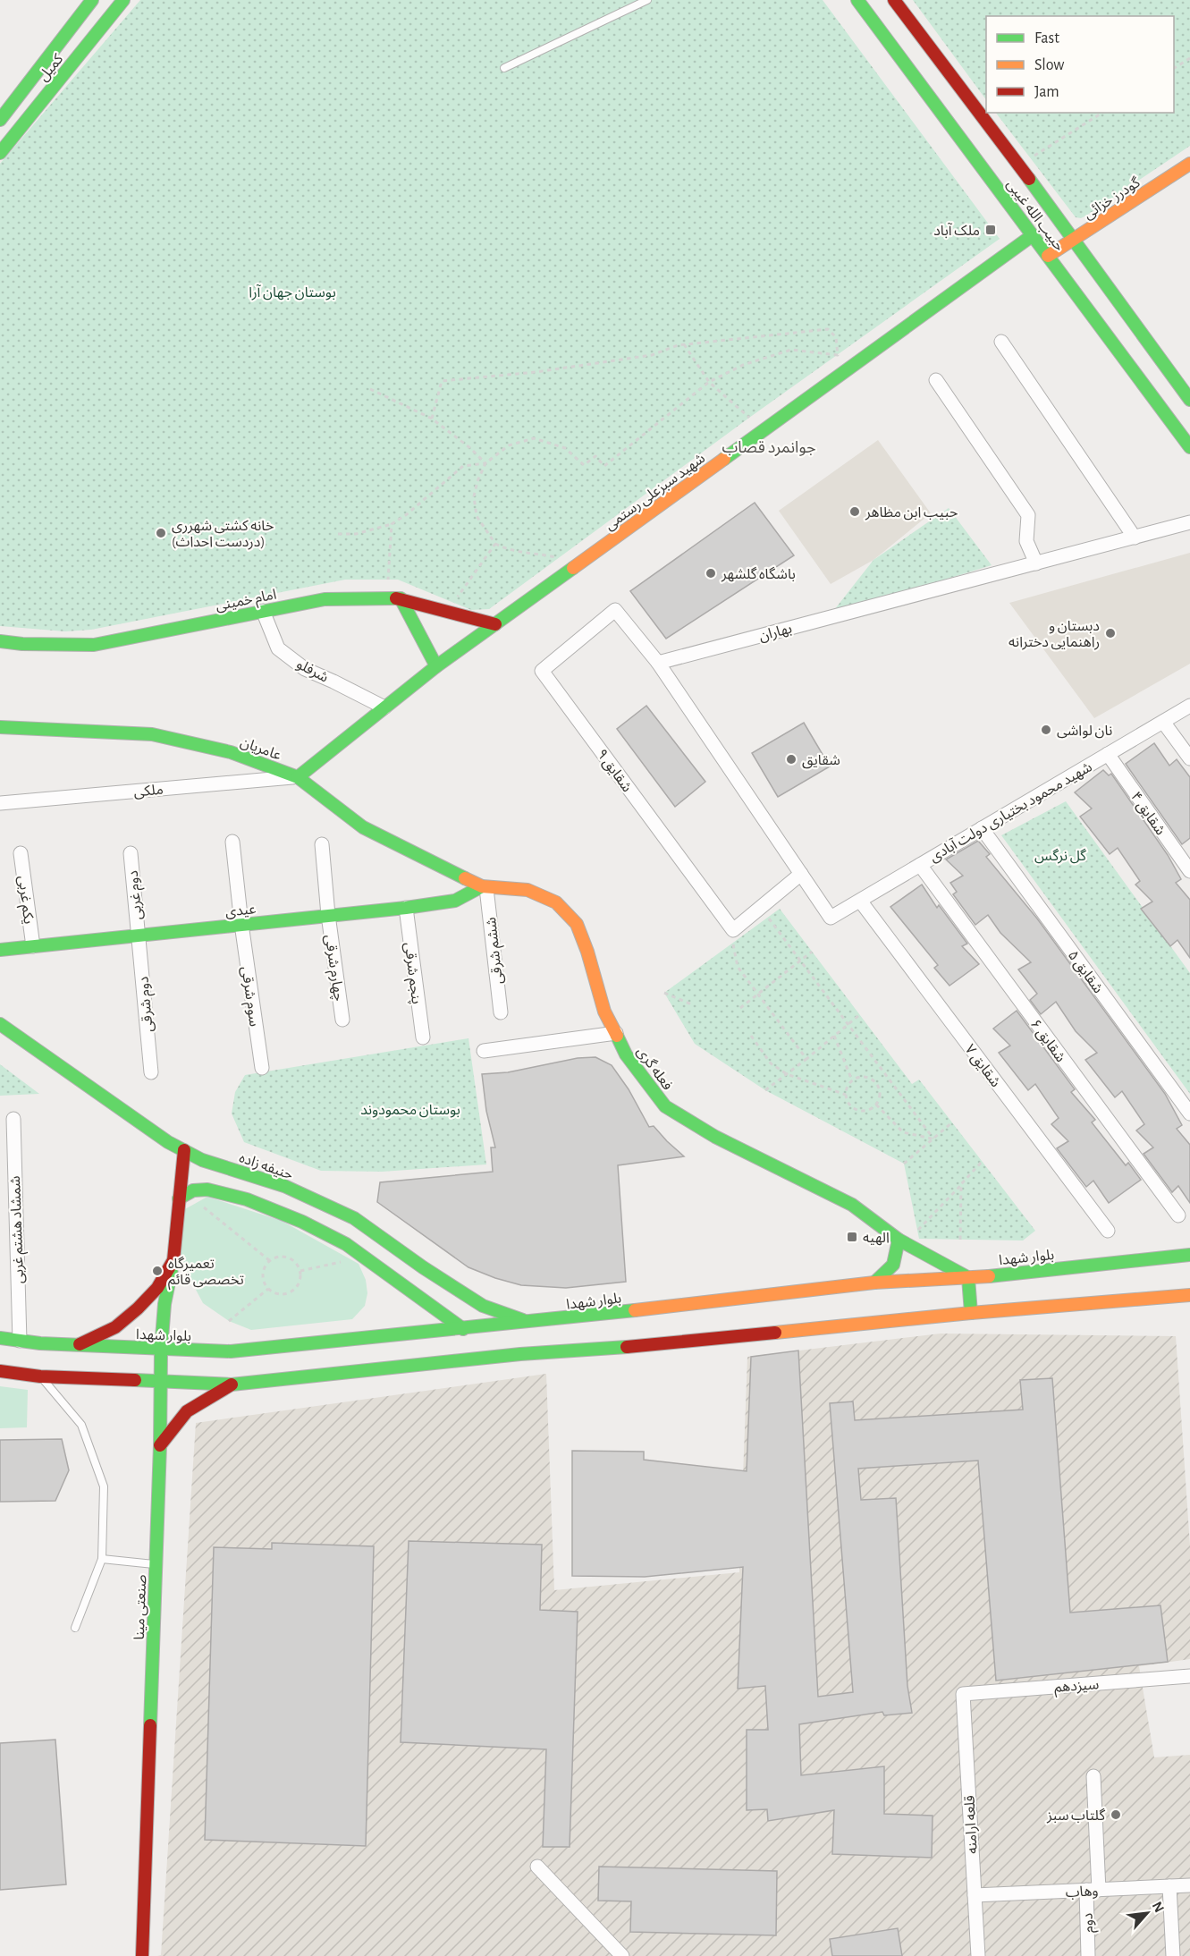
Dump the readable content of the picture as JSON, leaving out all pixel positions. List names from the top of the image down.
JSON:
{
  "streets": {
    "street": [
      "کمیل",
      "گودرز خزائی",
      "حبیب الله غیبی",
      "شهید سبزعلی رستمی",
      "امام خمینی",
      "بهاران",
      "شرفلو",
      "عامریان",
      "شقایق ۹",
      "ملکی",
      "شهید محمود بختیاری دولت آبادی",
      "شقایق ۴",
      "دوم غربی",
      "یکم غربی",
      "عیدی",
      "ششم شرقی",
      "چهارم شرقی",
      "شقایق ۵",
      "پنجم شرقی",
      "سوم شرقی",
      "دوم شرقی",
      "شقایق ۶",
      "شقایق ۷",
      "فعله گری",
      "حنیفه زاده",
      "شمشاد هشتم غربی",
      "بلوار شهدا",
      "صنعتی مینا",
      "سیزدهم",
      "قلعه ارامنه",
      "وهاب",
      "دوم"
    ]
  },
  "crossings": [
    ["گودرز خزائی", "حبیب الله غیبی"],
    ["حبیب الله غیبی", "شهید سبزعلی رستمی"],
    ["شهید سبزعلی رستمی", "امام خمینی"],
    ["شهید سبزعلی رستمی", "شرفلو"],
    ["شهید سبزعلی رستمی", "عامریان"],
    ["شهید سبزعلی رستمی", "ملکی"],
    ["امام خمینی", "شرفلو"],
    ["بهاران", "شقایق ۹"],
    ["عامریان", "ملکی"],
    ["عامریان", "عیدی"],
    ["عامریان", "ششم شرقی"],
    ["عامریان", "فعله گری"],
    ["شقایق ۹", "شهید محمود بختیاری دولت آبادی"],
    ["شهید محمود بختیاری دولت آبادی", "شقایق ۴"],
    ["شهید محمود بختیاری دولت آبادی", "شقایق ۵"],
    ["شهید محمود بختیاری دولت آبادی", "شقایق ۶"],
    ["شهید محمود بختیاری دولت آبادی", "شقایق ۷"],
    ["دوم غربی", "عیدی"],
    ["دوم غربی", "دوم شرقی"],
    ["یکم غربی", "عیدی"],
    ["عیدی", "ششم شرقی"],
    ["عیدی", "چهارم شرقی"],
    ["عیدی", "پنجم شرقی"],
    ["عیدی", "سوم شرقی"],
    ["عیدی", "دوم شرقی"],
    ["عیدی", "فعله گری"],
    ["ششم شرقی", "فعله گری"],
    ["فعله گری", "بلوار شهدا"],
    ["حنیفه زاده", "بلوار شهدا"],
    ["حنیفه زاده", "صنعتی مینا"],
    ["شمشاد هشتم غربی", "بلوار شهدا"],
    ["بلوار شهدا", "صنعتی مینا"],
    ["سیزدهم", "قلعه ارامنه"],
    ["قلعه ارامنه", "وهاب"],
    ["وهاب", "دوم"]
  ],
  "districts": ["جوانمرد قصاب"],
  "parks": ["بوستان جهان آرا", "گل نرگس", "بوستان محمودوند"],
  "places": {
    "transit": ["ملک آباد", "الهیه"],
    "other": [
      "حبیب ابن مظاهر",
      "خانه کشتی شهرری (دردست احداث)",
      "باشگاه گلشهر",
      "دبستان و راهنمایی دخترانه",
      "نان لواشی",
      "شقایق",
      "تعمیرگاه تخصصی قائم",
      "گلتاب سبز"
    ]
  },
  "legend": ["Fast", "Slow", "Jam"],
  "north": "top right"
}
